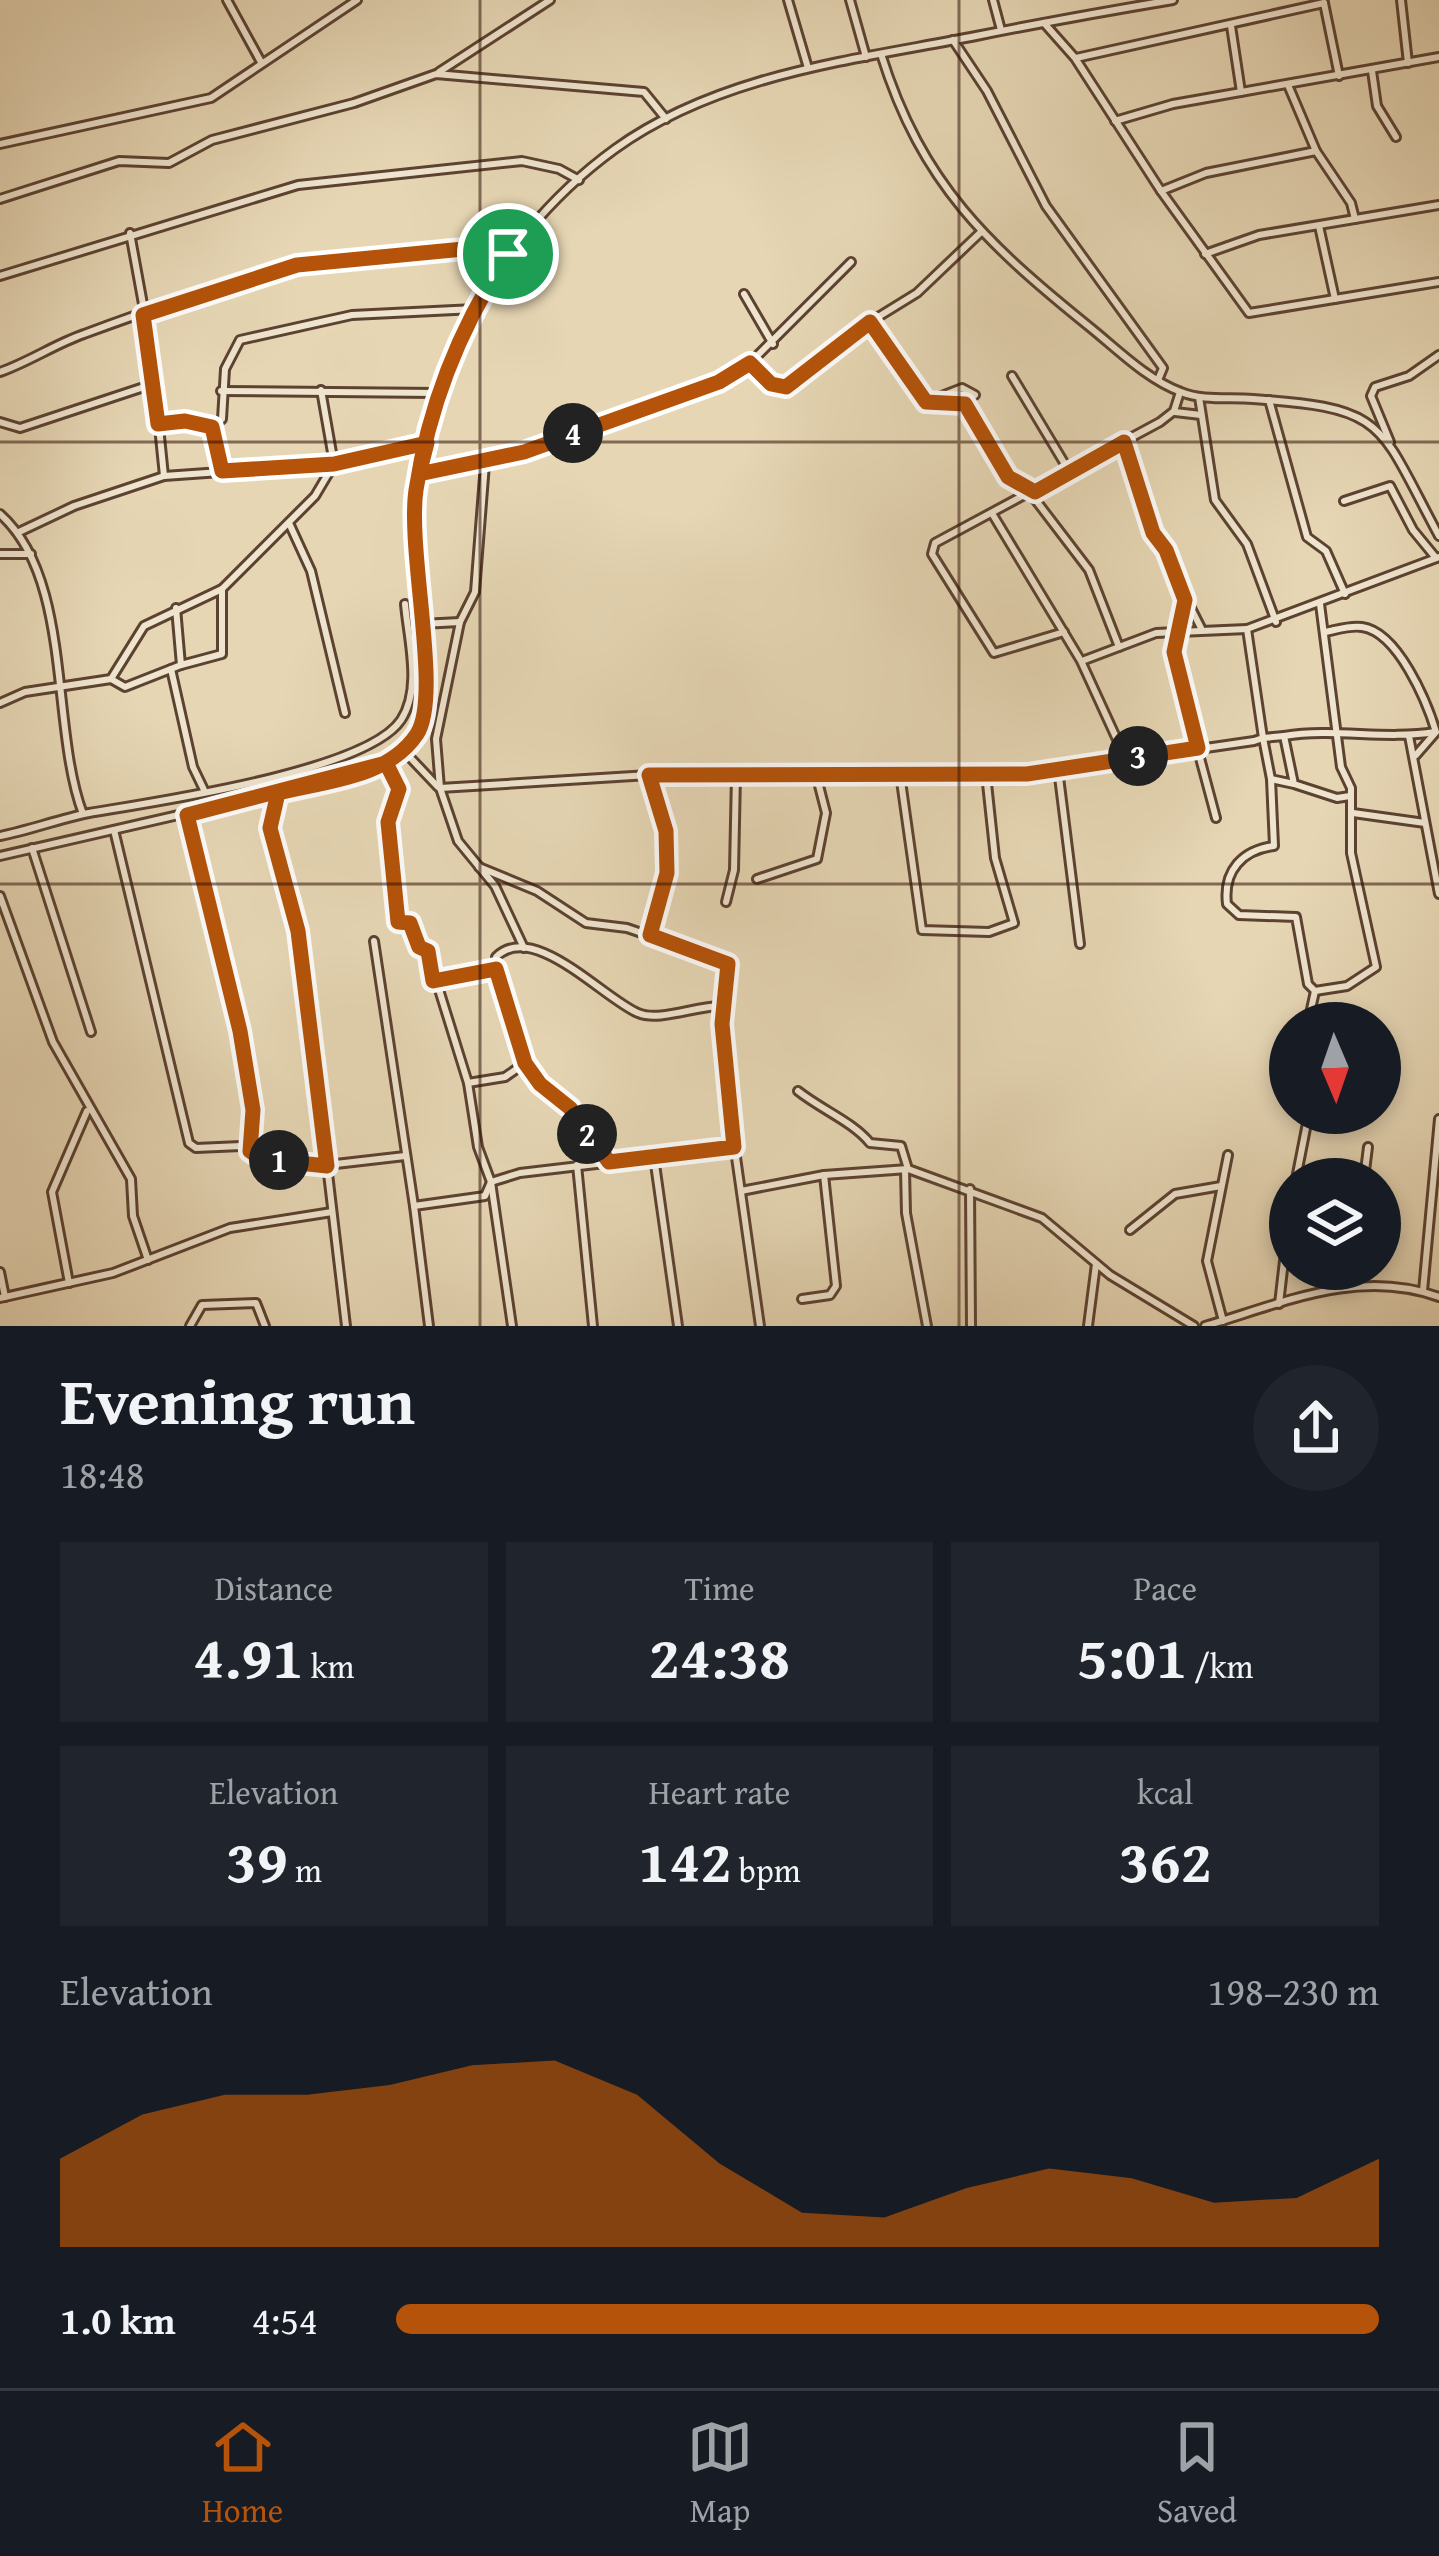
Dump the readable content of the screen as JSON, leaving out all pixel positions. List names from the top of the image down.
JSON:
{
  "north": "bottom",
  "page": {
    "pins": [
      "4",
      "3",
      "2",
      "1"
    ],
    "heading": ["Evening run", "18:48"],
    "stats": [
      ["Distance", "4.91 km"],
      ["Time", "24:38"],
      ["Pace", "5:01 /km"],
      ["Elevation", "39 m"],
      ["Heart rate", "142 bpm"],
      ["kcal", "362"]
    ],
    "chart": ["Elevation", "198–230 m"],
    "list": [
      {
        "name": "1.0 km",
        "note": "4:54"
      }
    ],
    "tabs": ["Home", "Map", "Saved"]
  }
}
